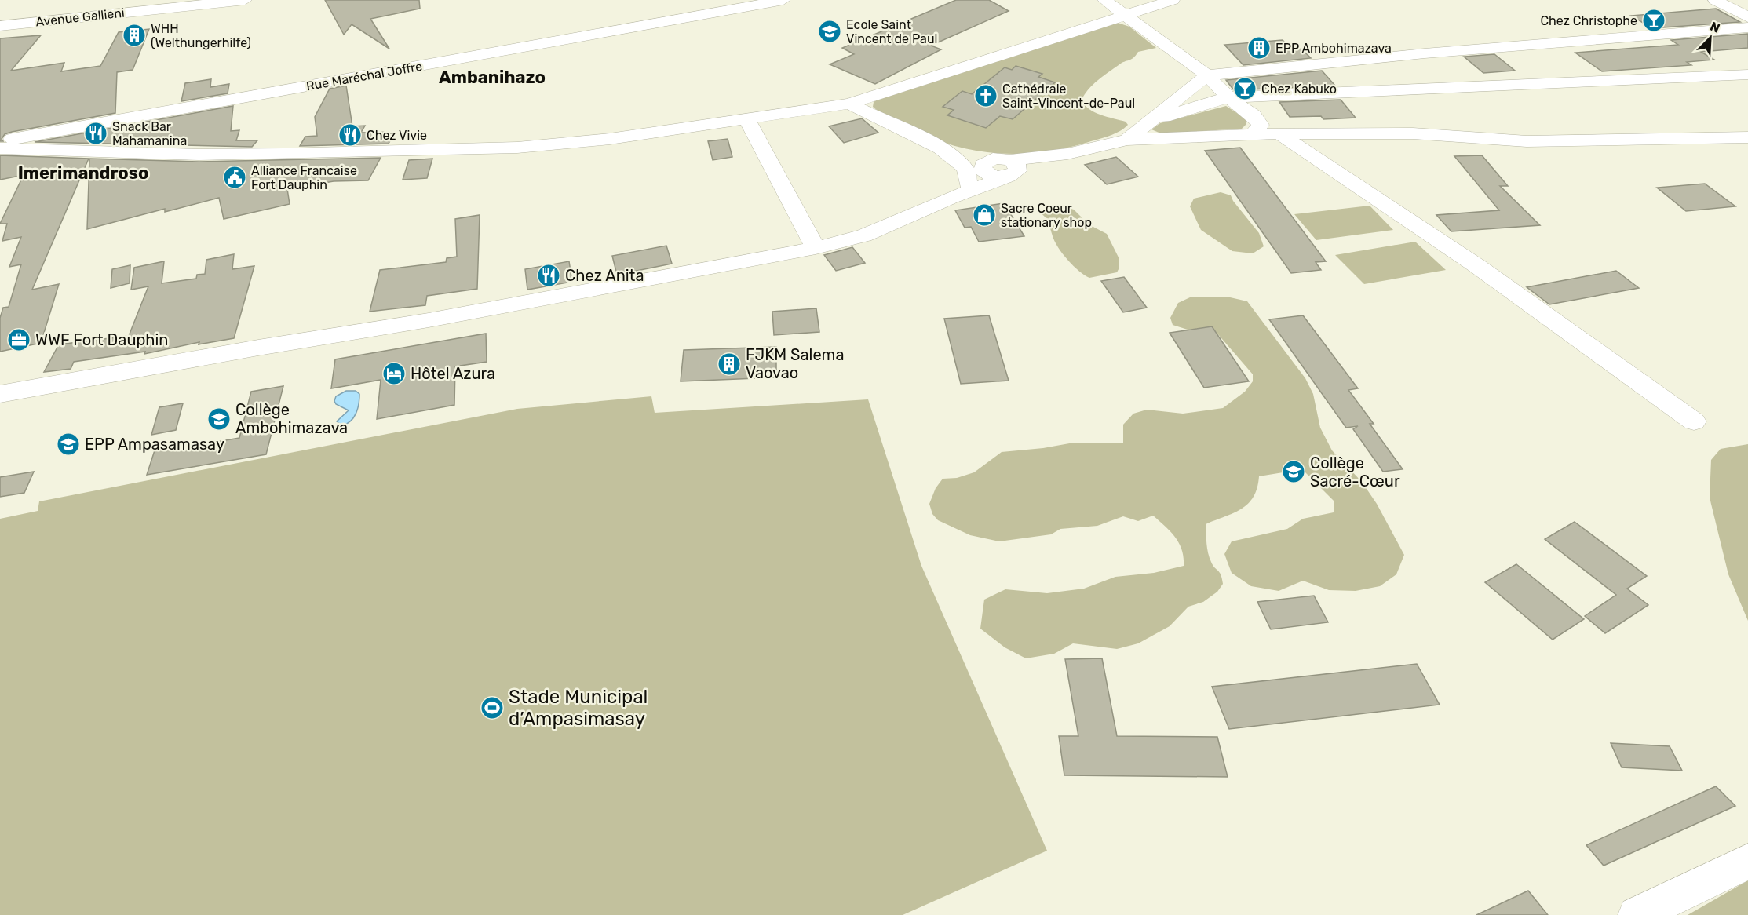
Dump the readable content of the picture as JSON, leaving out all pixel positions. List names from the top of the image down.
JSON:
{
  "streets": {
    "street": ["Avenue Gallieni", "Rue Maréchal Joffre"]
  },
  "districts": ["Ambanihazo", "Imerimandroso"],
  "places": {
    "bar": ["Chez Christophe", "Chez Kabuko"],
    "school or university": [
      "Ecole Saint Vincent de Paul",
      "Collège Ambohimazava",
      "EPP Ampasamasay",
      "Collège Sacré-Cœur"
    ],
    "building": ["WHH (Welthungerhilfe)", "EPP Ambohimazava", "FJKM Salema Vaovao"],
    "church": ["Cathédrale Saint-Vincent-de-Paul"],
    "restaurant": ["Snack Bar Mahamanina", "Chez Vivie", "Chez Anita"],
    "public building": ["Alliance Francaise Fort Dauphin"],
    "shop": ["Sacre Coeur stationary shop"],
    "office": ["WWF Fort Dauphin"],
    "hotel": ["Hôtel Azura"],
    "sports": ["Stade Municipal d’Ampasimasay"]
  },
  "north": "top right"
}
